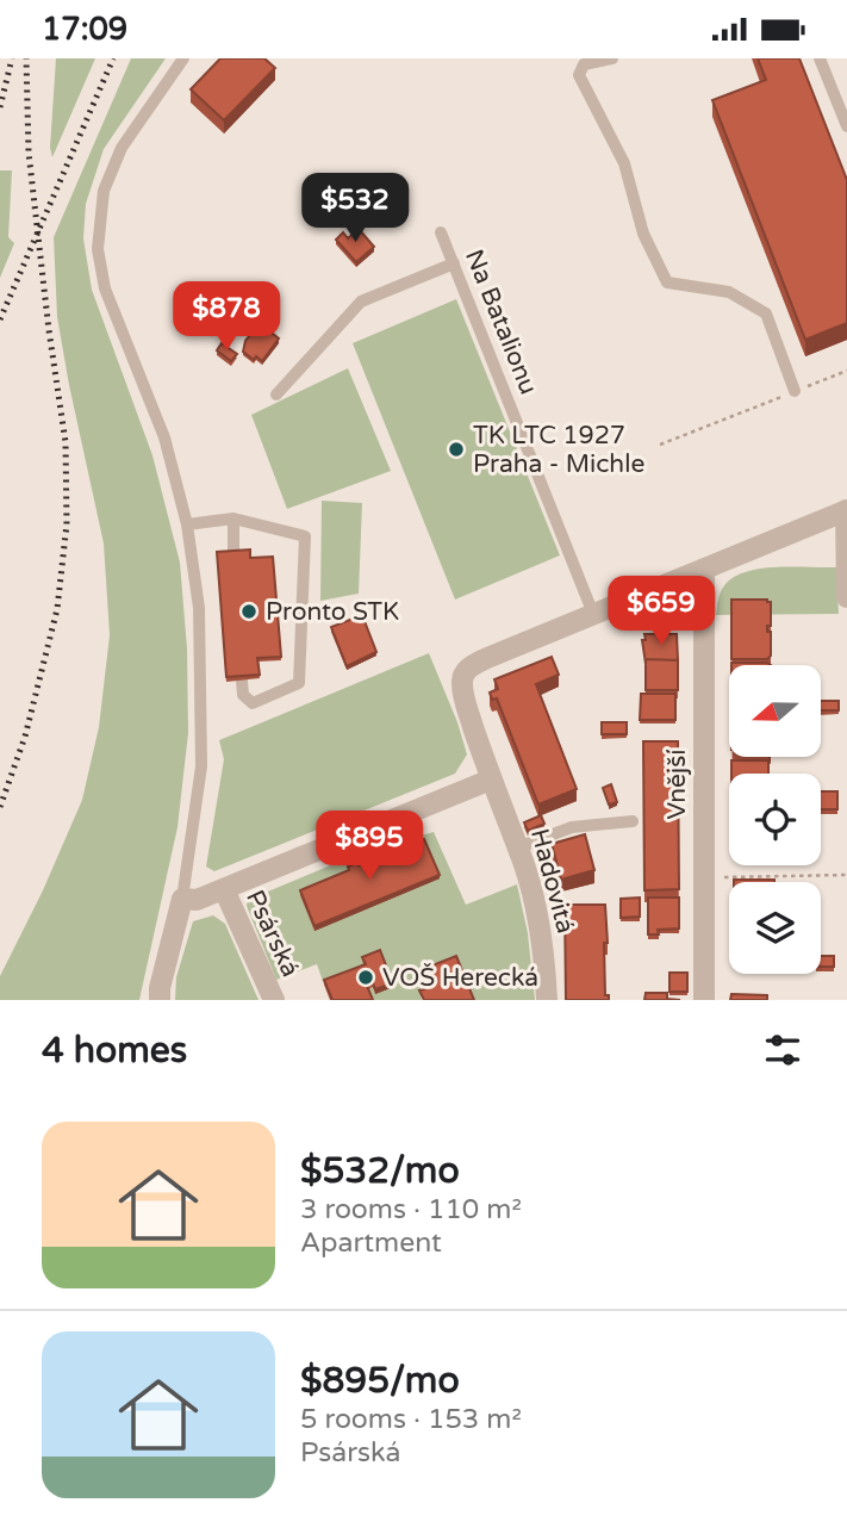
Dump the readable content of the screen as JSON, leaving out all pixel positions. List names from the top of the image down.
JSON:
{
  "streets": {
    "street": ["Vnější", "Hadovitá", "Psárská"],
    "lane": ["Na Batalionu"]
  },
  "crossings": [
    ["Na Batalionu", "Hadovitá"],
    ["Hadovitá", "Psárská"]
  ],
  "places": ["TK LTC 1927 Praha - Michle", "Pronto STK", "VOŠ Herecká"],
  "north": "left",
  "page": {
    "status": "17:09",
    "price": [
      "$532",
      "$878",
      "$659",
      "$895"
    ],
    "heading": "4 homes",
    "list": [
      {
        "name": "$532/mo",
        "note": "3 rooms · 110 m² · Apartment"
      },
      {
        "name": "$895/mo",
        "note": "5 rooms · 153 m² · Psárská"
      }
    ]
  }
}
